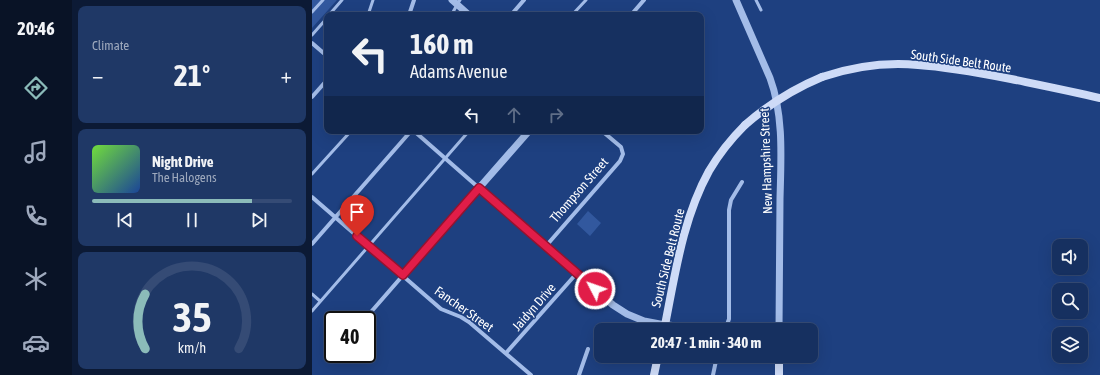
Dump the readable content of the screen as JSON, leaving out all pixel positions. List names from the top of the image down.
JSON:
{
  "streets": {
    "main road": ["South Side Belt Route"],
    "street": [
      "New Hampshire Street",
      "Thompson Street",
      "Jaidyn Drive",
      "Fancher Street"
    ]
  },
  "crossings": [
    ["Jaidyn Drive", "Fancher Street"]
  ],
  "page": {
    "tabs": "20:46",
    "tile": "Climate",
    "turn": ["160 m", "Adams Avenue"],
    "heat": ["−", "21°", "+"],
    "song": ["Night Drive", "The Halogens"],
    "limit": "40",
    "trip": "20:47 · 1 min · 340 m",
    "gauge": ["35", "km/h"]
  }
}
